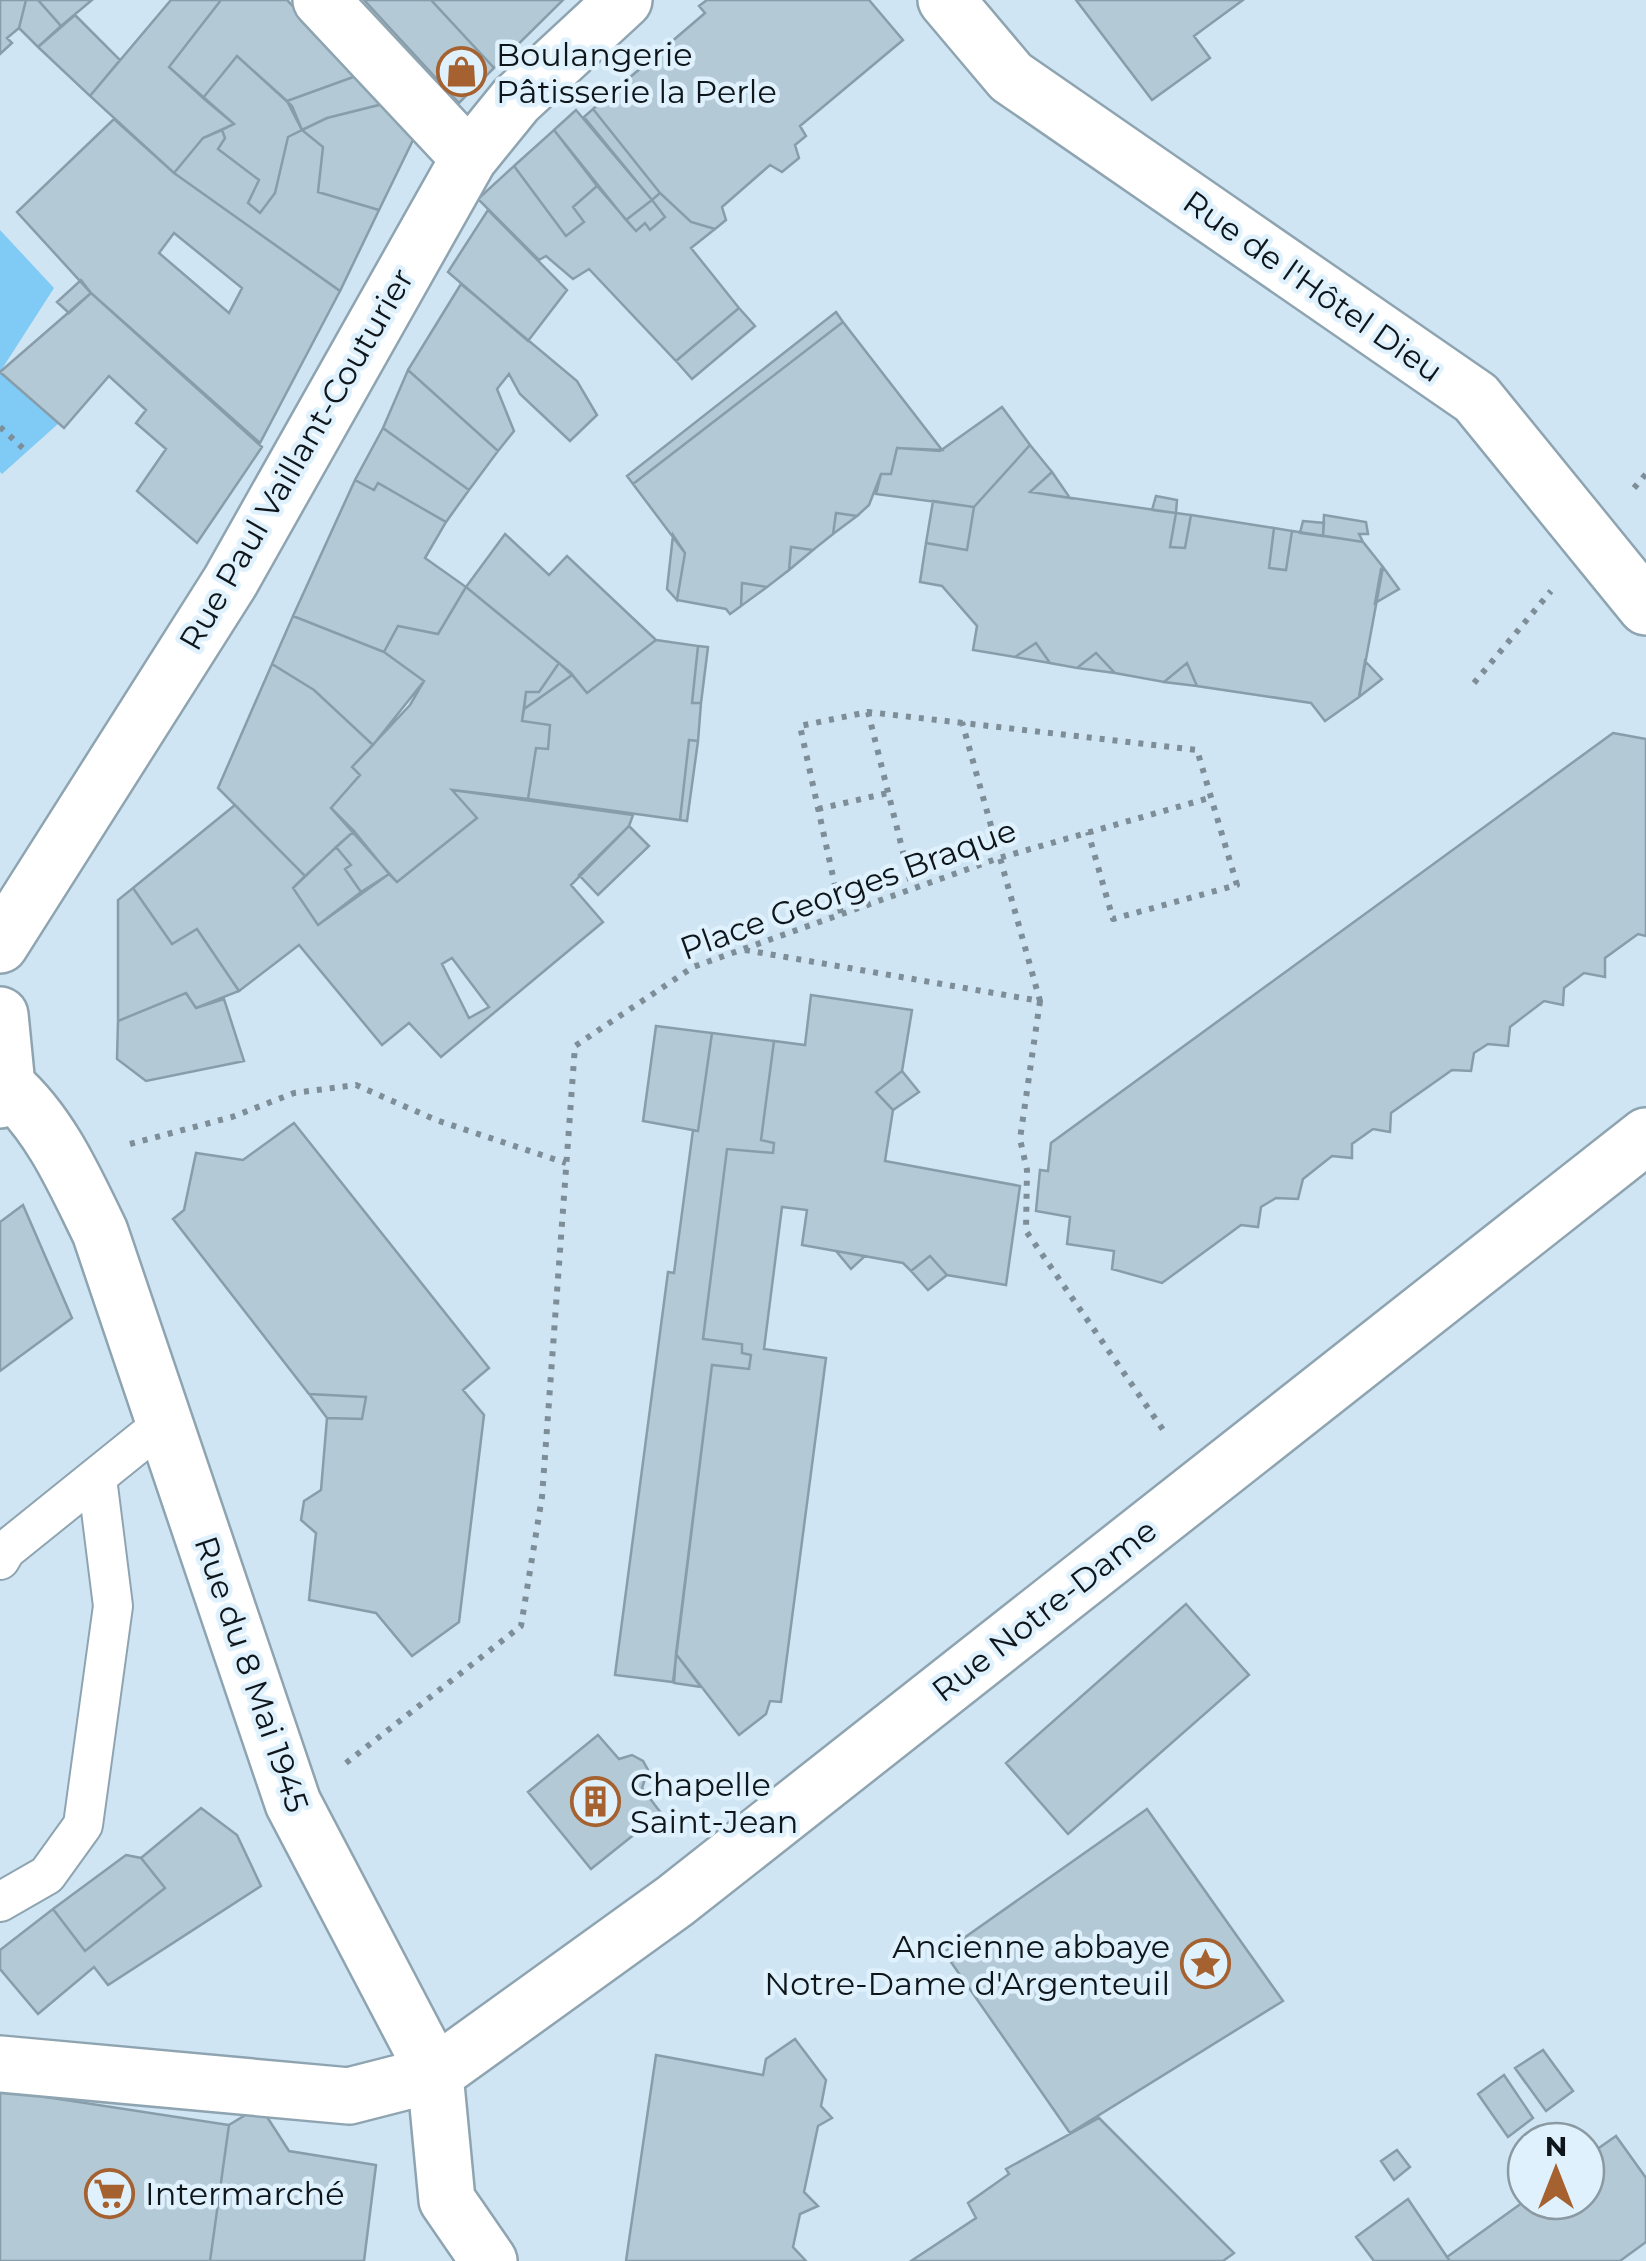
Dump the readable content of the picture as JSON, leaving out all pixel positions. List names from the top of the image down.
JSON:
{
  "streets": {
    "street": [
      "Rue de l'Hôtel Dieu",
      "Rue Paul Vaillant-Couturier",
      "Rue Notre-Dame",
      "Rue du 8 Mai 1945"
    ],
    "path": ["Place Georges Braque"]
  },
  "crossings": [
    ["Place Georges Braque", "Rue du 8 Mai 1945"],
    ["Rue Notre-Dame", "Rue du 8 Mai 1945"]
  ],
  "places": {
    "shop": ["Boulangerie Pâtisserie la Perle"],
    "building": ["Chapelle Saint-Jean"],
    "place": ["Ancienne abbaye Notre-Dame d'Argenteuil"],
    "supermarket": ["Intermarché"]
  },
  "north": "top"
}
